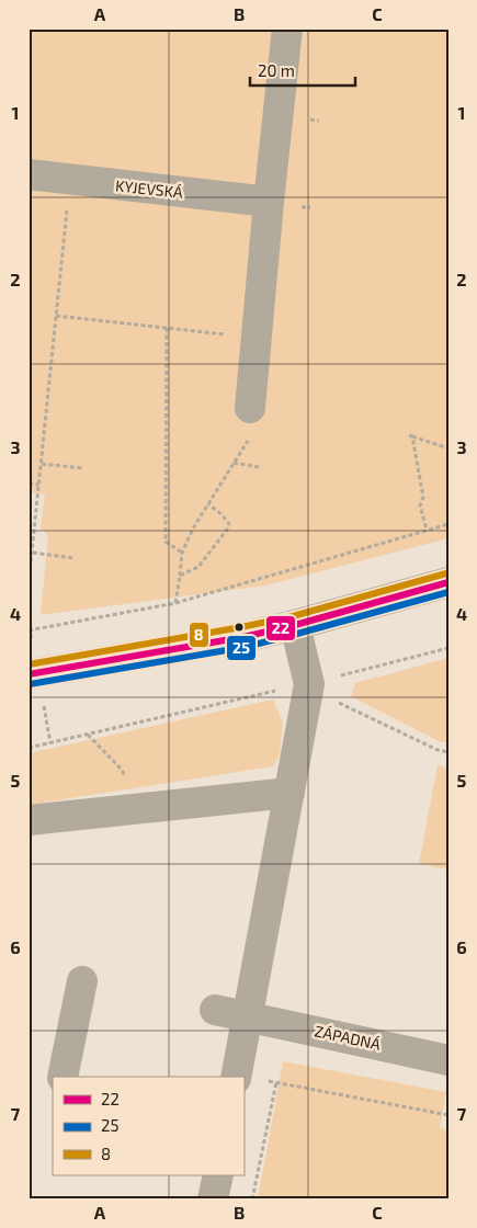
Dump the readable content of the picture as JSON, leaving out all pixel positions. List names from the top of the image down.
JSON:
{
  "streets": {
    "street": ["KYJEVSKÁ", "ZÁPADNÁ"]
  },
  "lines": ["transit line 8", "transit line 22", "transit line 25"],
  "legend": ["22", "25", "8"],
  "scale_bar": "20 m",
  "grid": {
    "columns": ["A", "B", "C"],
    "rows": [
      "1",
      "2",
      "3",
      "4",
      "5",
      "6",
      "7"
    ]
  }
}
